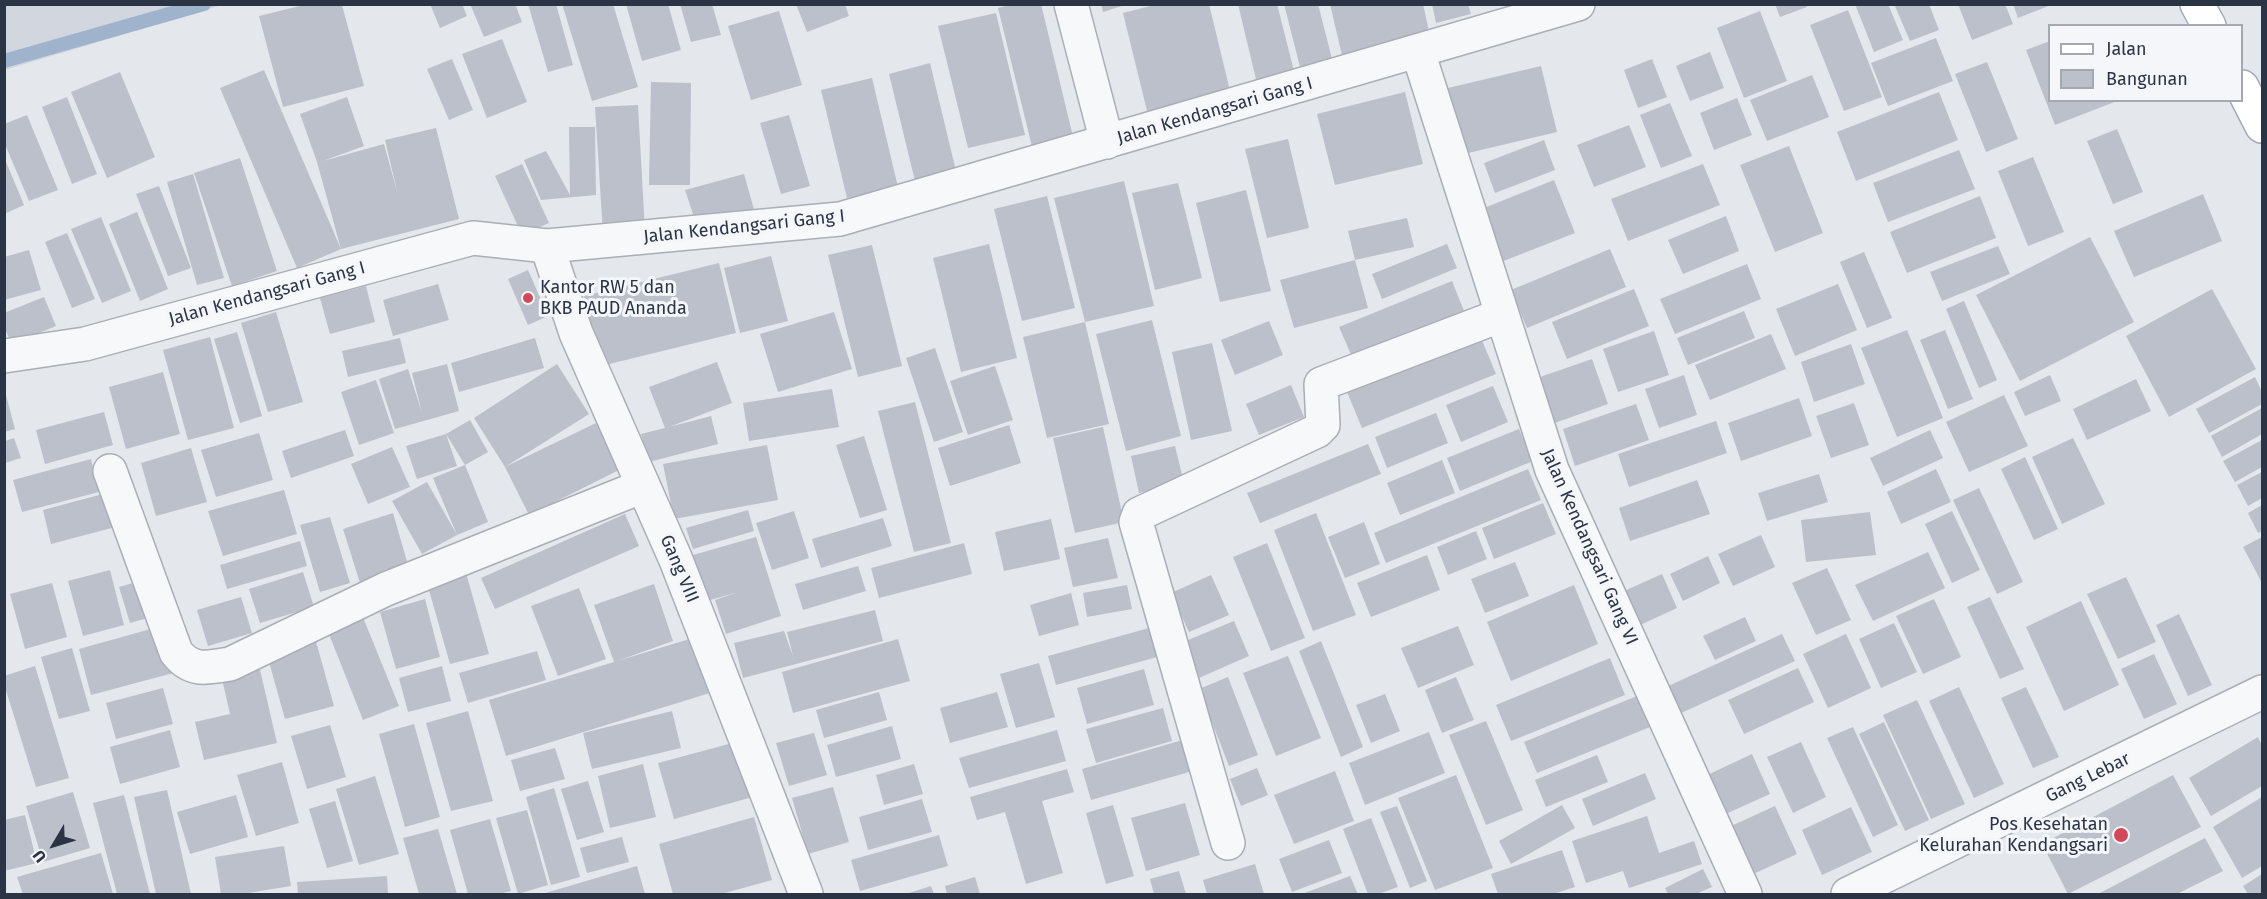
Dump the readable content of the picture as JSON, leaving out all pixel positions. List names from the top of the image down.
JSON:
{
  "streets": {
    "street": [
      "Jalan Kendangsari Gang I",
      "Jalan Kendangsari Gang VI",
      "Gang VIII",
      "Gang Lebar"
    ]
  },
  "crossings": [
    ["Jalan Kendangsari Gang I", "Jalan Kendangsari Gang VI"],
    ["Jalan Kendangsari Gang I", "Gang VIII"]
  ],
  "places": ["Kantor RW 5 dan BKB PAUD Ananda", "Pos Kesehatan Kelurahan Kendangsari"],
  "legend": ["Jalan", "Bangunan"],
  "north": "bottom left"
}
